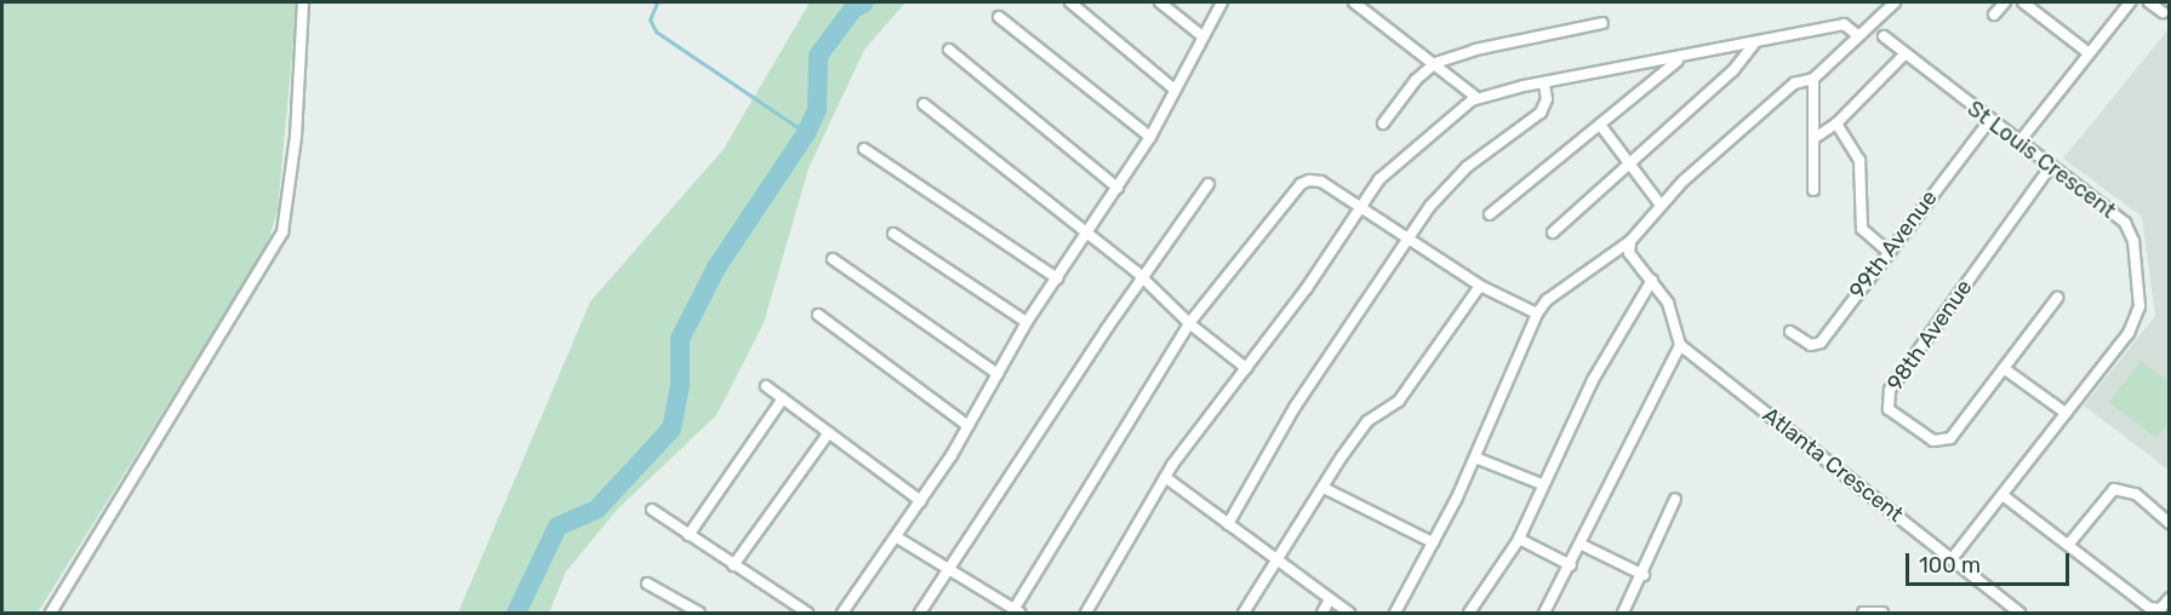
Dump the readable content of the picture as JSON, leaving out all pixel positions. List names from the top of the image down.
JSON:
{
  "streets": {
    "street": [
      "St Louis Crescent",
      "99th Avenue",
      "98th Avenue",
      "Atlanta Crescent"
    ]
  },
  "crossings": [
    ["St Louis Crescent", "99th Avenue"],
    ["St Louis Crescent", "98th Avenue"],
    ["St Louis Crescent", "Atlanta Crescent"]
  ],
  "scale_bar": "100 m"
}
